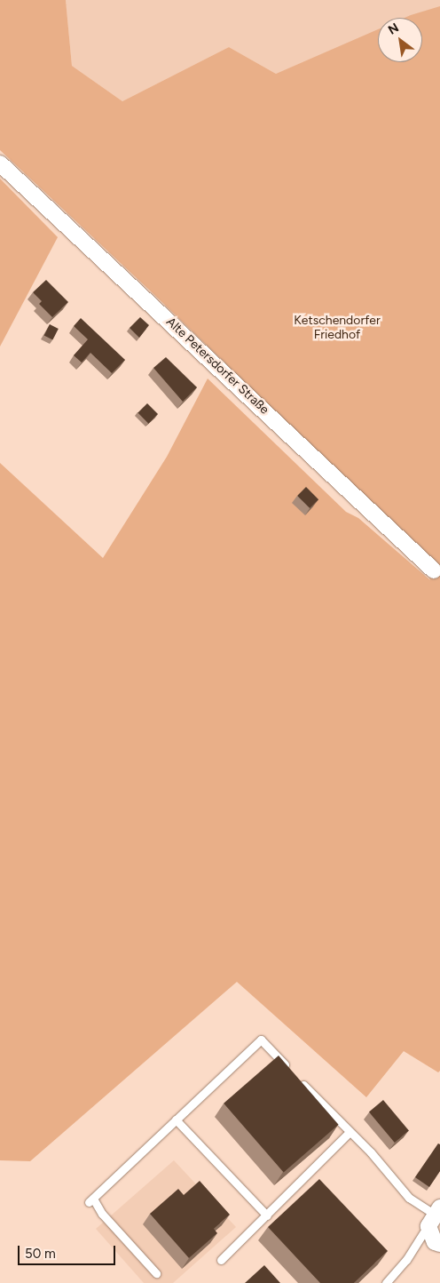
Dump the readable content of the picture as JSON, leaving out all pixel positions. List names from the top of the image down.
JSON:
{
  "streets": {
    "street": ["Alte Petersdorfer Straße"]
  },
  "parks": ["Ketschendorfer Friedhof"],
  "scale_bar": "50 m",
  "north": "top left"
}
